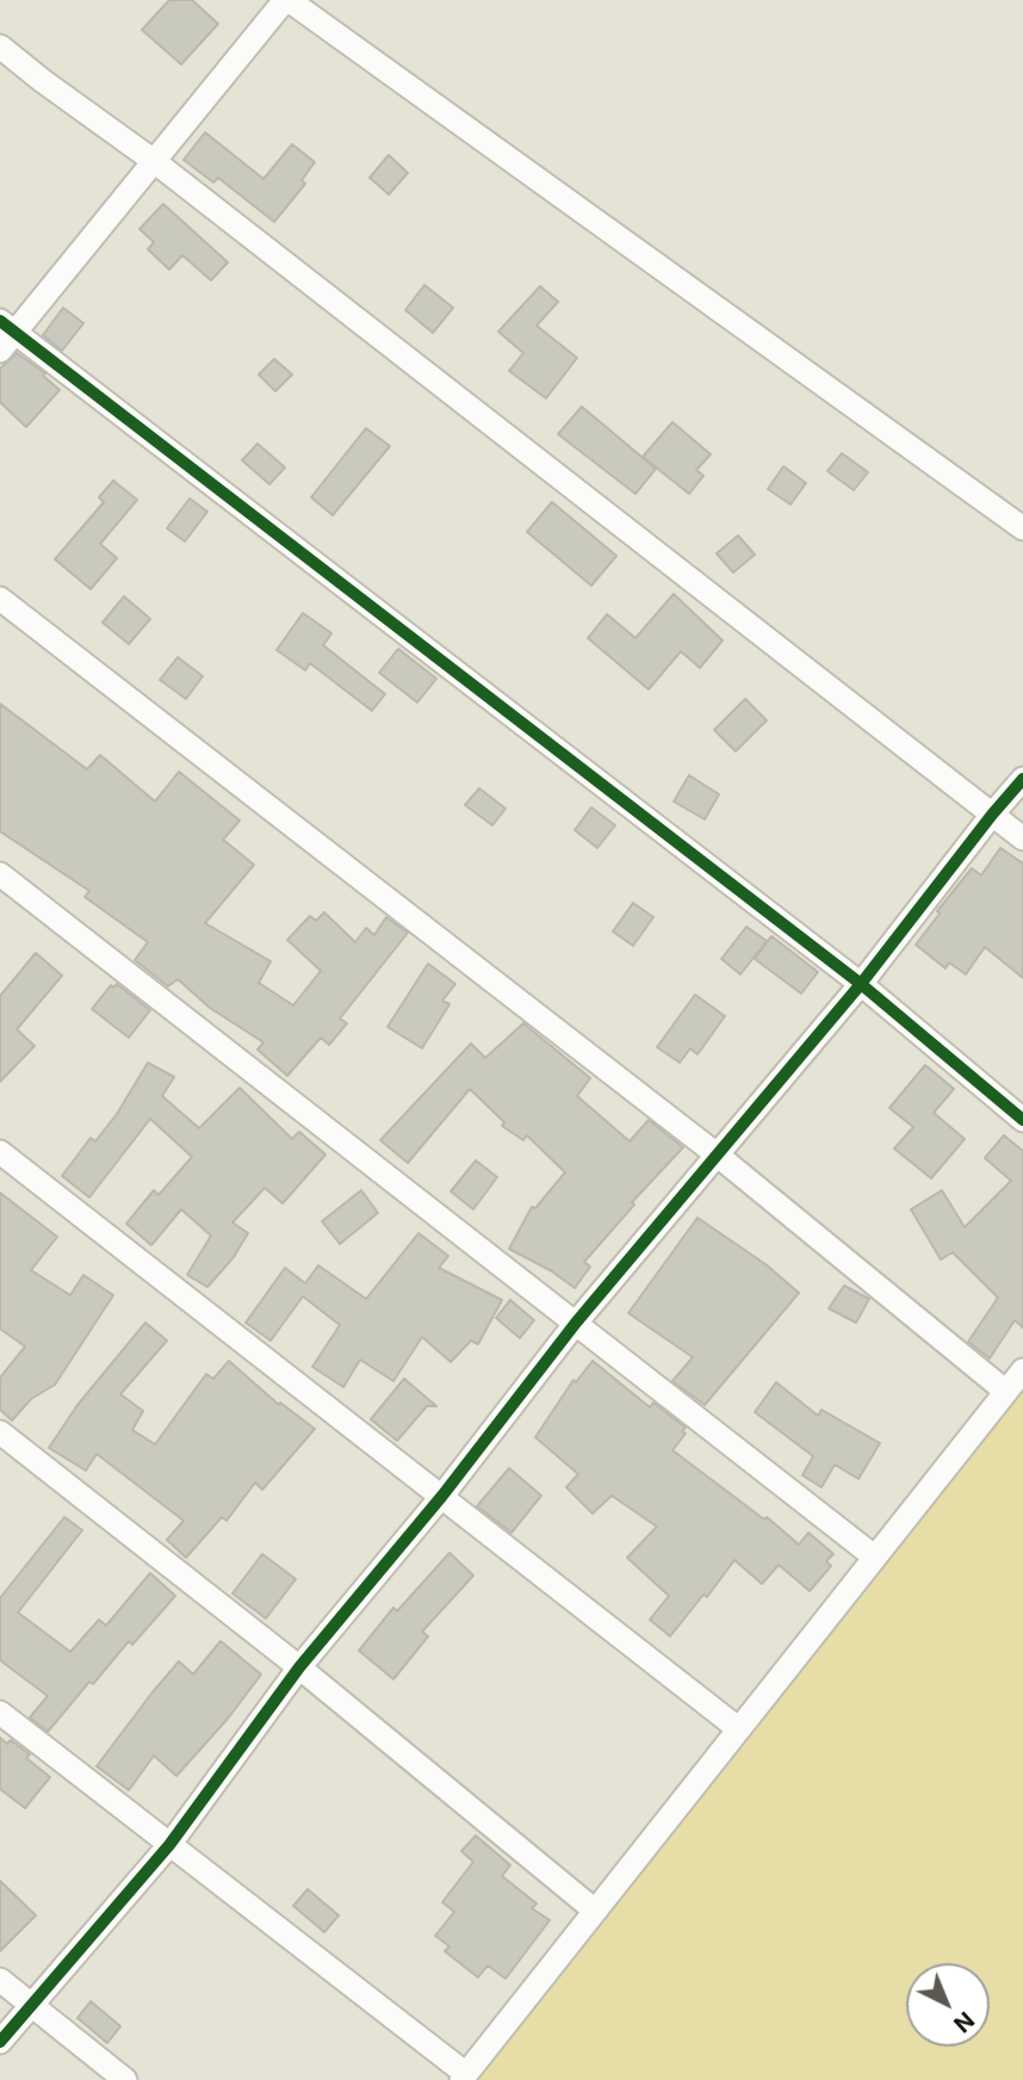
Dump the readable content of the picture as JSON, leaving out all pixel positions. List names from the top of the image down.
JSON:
{
  "north": "bottom right"
}
